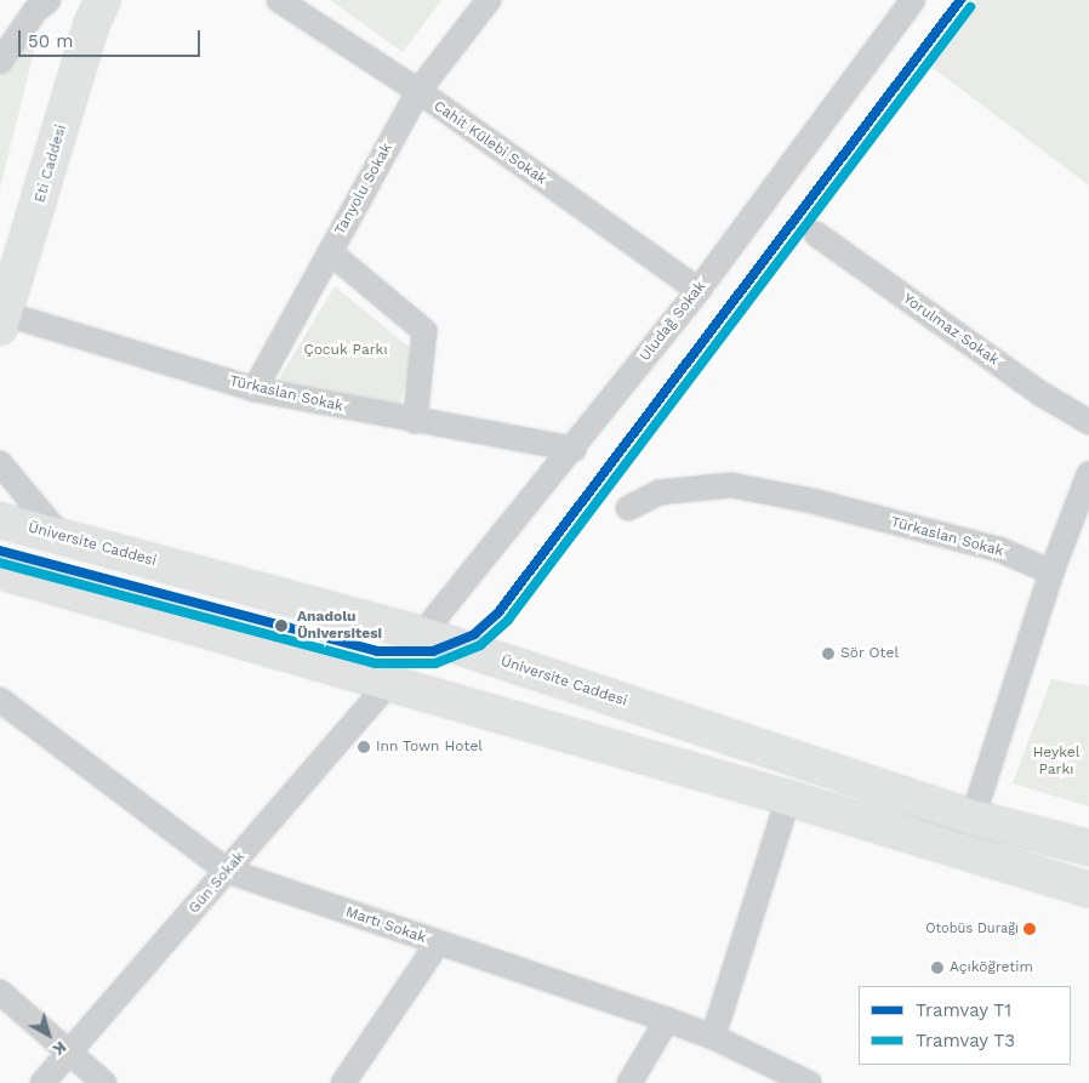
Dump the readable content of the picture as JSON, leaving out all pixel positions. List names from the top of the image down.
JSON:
{
  "streets": {
    "main road": ["Eti Caddesi", "Üniversite Caddesi"],
    "street": [
      "Cahit Külebi Sokak",
      "Tanyolu Sokak",
      "Uludağ Sokak",
      "Yorulmaz Sokak",
      "Türkaslan Sokak",
      "Gün Sokak",
      "Martı Sokak"
    ]
  },
  "crossings": [
    ["Cahit Külebi Sokak", "Tanyolu Sokak"],
    ["Cahit Külebi Sokak", "Uludağ Sokak"],
    ["Eti Caddesi", "Türkaslan Sokak"],
    ["Tanyolu Sokak", "Türkaslan Sokak"],
    ["Uludağ Sokak", "Türkaslan Sokak"],
    ["Uludağ Sokak", "Üniversite Caddesi"],
    ["Gün Sokak", "Martı Sokak"]
  ],
  "parks": ["Çocuk Parkı", "Heykel Parkı"],
  "places": [
    "Anadolu Üniversitesi",
    "Sör Otel",
    "Inn Town Hotel",
    "Otobüs Durağı",
    "Açıköğretim"
  ],
  "lines": ["tram line T1", "tram line T3"],
  "legend": ["Tramvay T1", "Tramvay T3"],
  "scale_bar": "50 m",
  "north": "bottom right"
}
